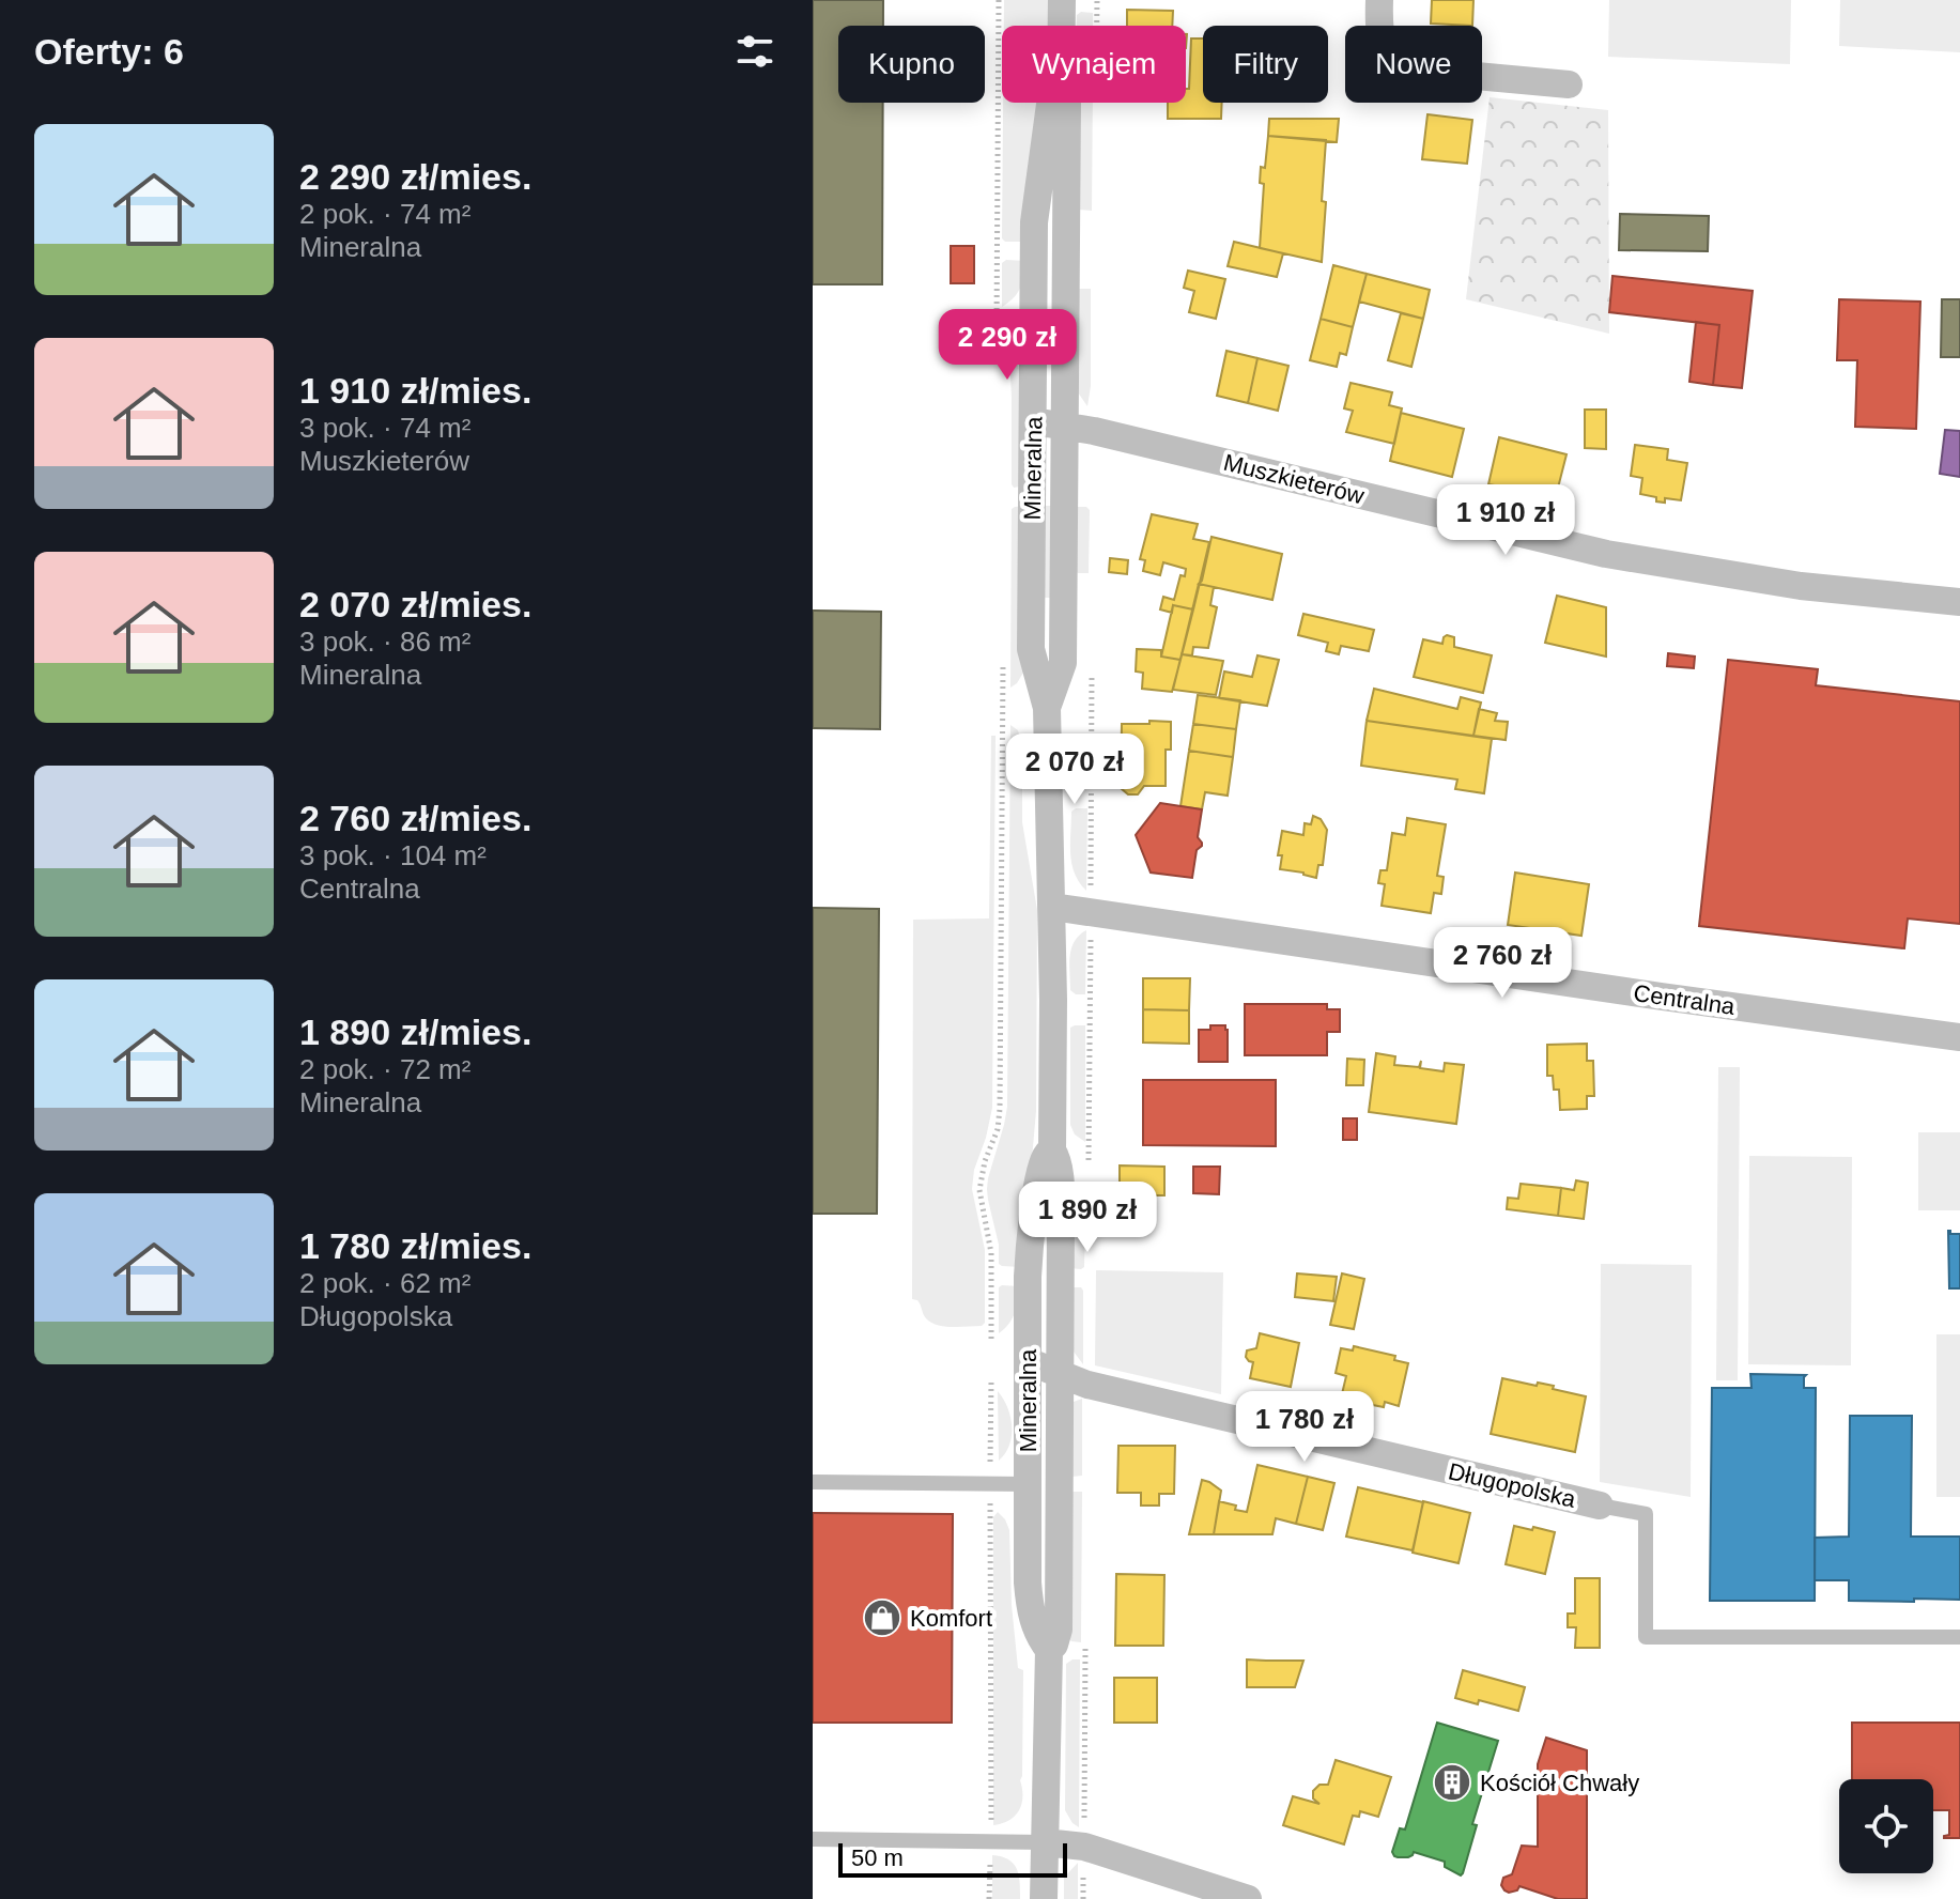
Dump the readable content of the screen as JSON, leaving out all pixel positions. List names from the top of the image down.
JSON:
{
  "streets": {
    "street": [
      "Mineralna",
      "Muszkieterów",
      "Centralna",
      "Długopolska"
    ]
  },
  "crossings": [
    ["Mineralna", "Muszkieterów"],
    ["Mineralna", "Centralna"],
    ["Mineralna", "Długopolska"]
  ],
  "places": {
    "shop": ["Komfort"],
    "building": ["Kościół Chwały"]
  },
  "scale_bar": "50 m",
  "page": {
    "heading": "Oferty: 6",
    "chip": [
      "Kupno",
      "Wynajem",
      "Filtry",
      "Nowe"
    ],
    "list": [
      {
        "name": "2 290 zł/mies.",
        "note": "2 pok. · 74 m² · Mineralna"
      },
      {
        "name": "1 910 zł/mies.",
        "note": "3 pok. · 74 m² · Muszkieterów"
      },
      {
        "name": "2 070 zł/mies.",
        "note": "3 pok. · 86 m² · Mineralna"
      },
      {
        "name": "2 760 zł/mies.",
        "note": "3 pok. · 104 m² · Centralna"
      },
      {
        "name": "1 890 zł/mies.",
        "note": "2 pok. · 72 m² · Mineralna"
      },
      {
        "name": "1 780 zł/mies.",
        "note": "2 pok. · 62 m² · Długopolska"
      }
    ],
    "price": [
      "2 290 zł",
      "1 910 zł",
      "2 070 zł",
      "2 760 zł",
      "1 890 zł",
      "1 780 zł"
    ],
    "scale": "50 m"
  }
}
